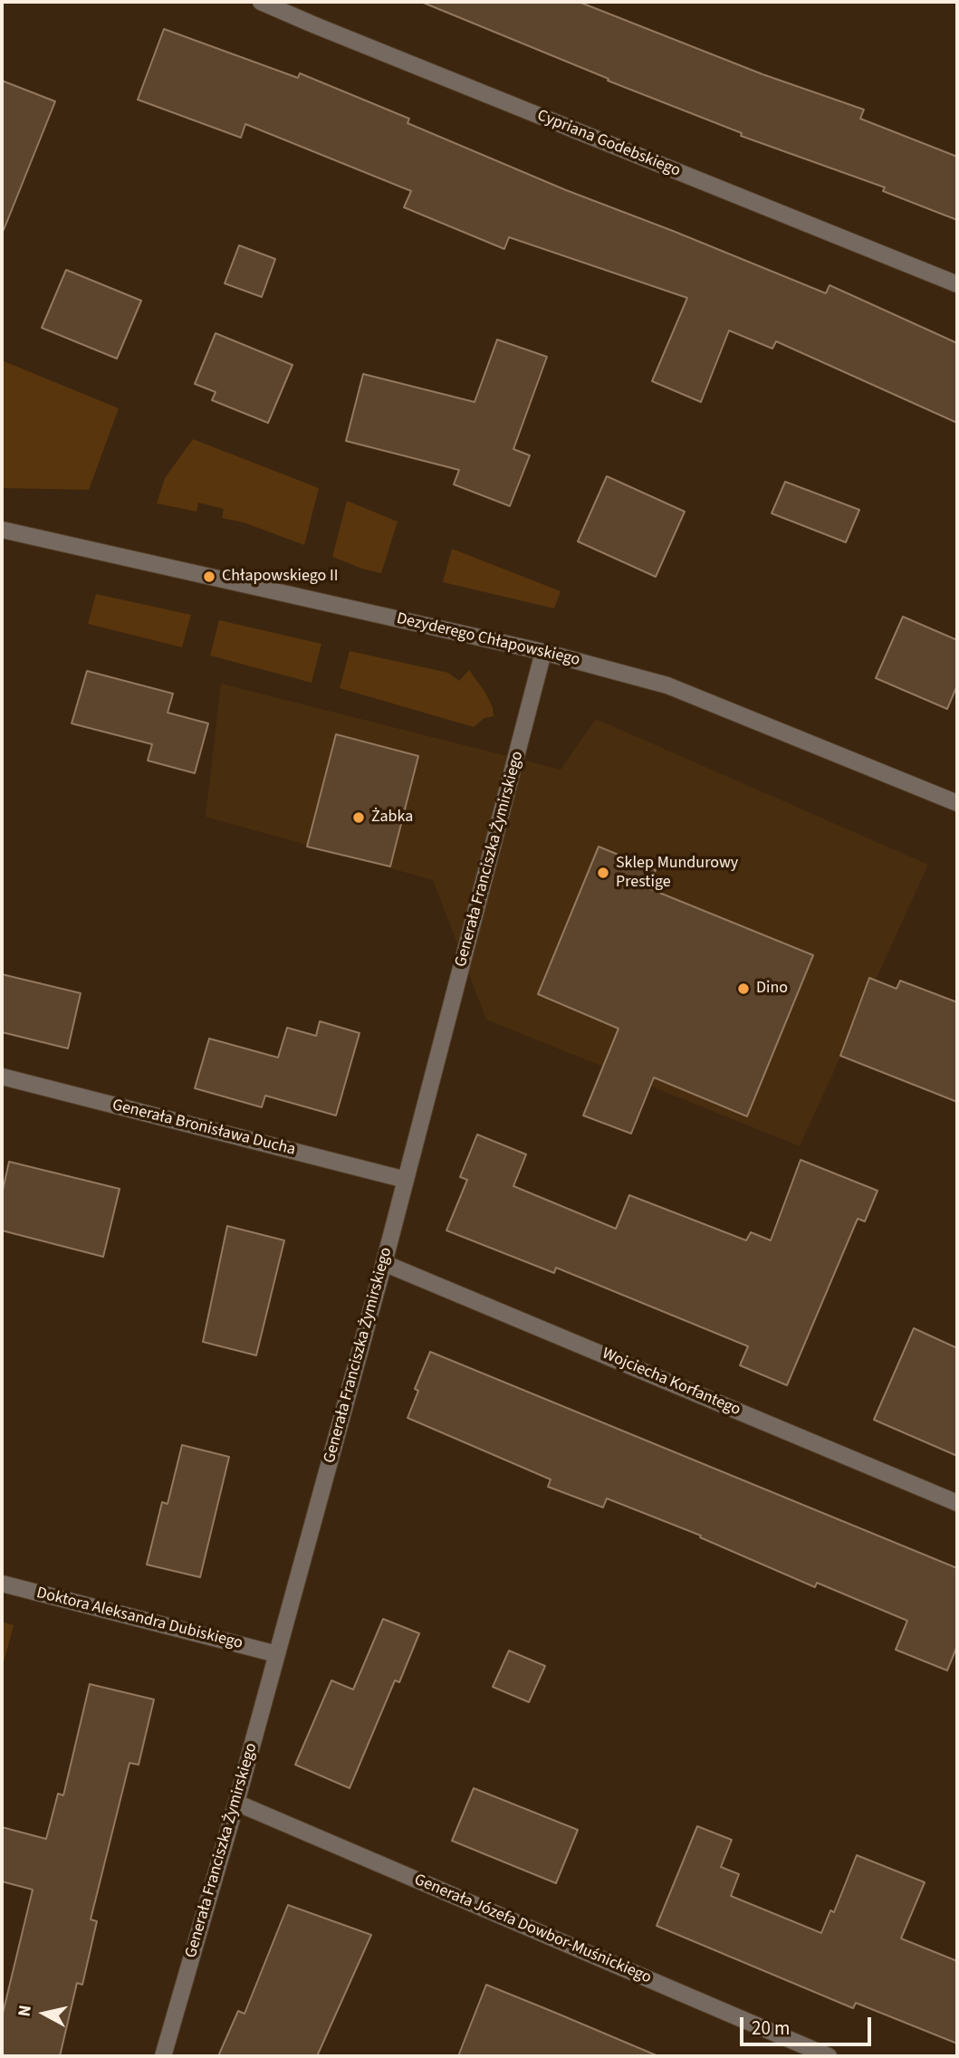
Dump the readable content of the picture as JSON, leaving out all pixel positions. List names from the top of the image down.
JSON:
{
  "streets": {
    "street": [
      "Cypriana Godebskiego",
      "Dezyderego Chłapowskiego",
      "Generała Franciszka Żymirskiego",
      "Generała Bronisława Ducha",
      "Wojciecha Korfantego",
      "Doktora Aleksandra Dubiskiego",
      "Generała Józefa Dowbor-Muśnickiego"
    ]
  },
  "crossings": [
    ["Dezyderego Chłapowskiego", "Generała Franciszka Żymirskiego"],
    ["Generała Franciszka Żymirskiego", "Generała Bronisława Ducha"],
    ["Generała Franciszka Żymirskiego", "Wojciecha Korfantego"],
    ["Generała Franciszka Żymirskiego", "Doktora Aleksandra Dubiskiego"],
    ["Generała Franciszka Żymirskiego", "Generała Józefa Dowbor-Muśnickiego"]
  ],
  "places": [
    "Chłapowskiego II",
    "Żabka",
    "Sklep Mundurowy Prestige",
    "Dino"
  ],
  "scale_bar": "20 m",
  "north": "left"
}
